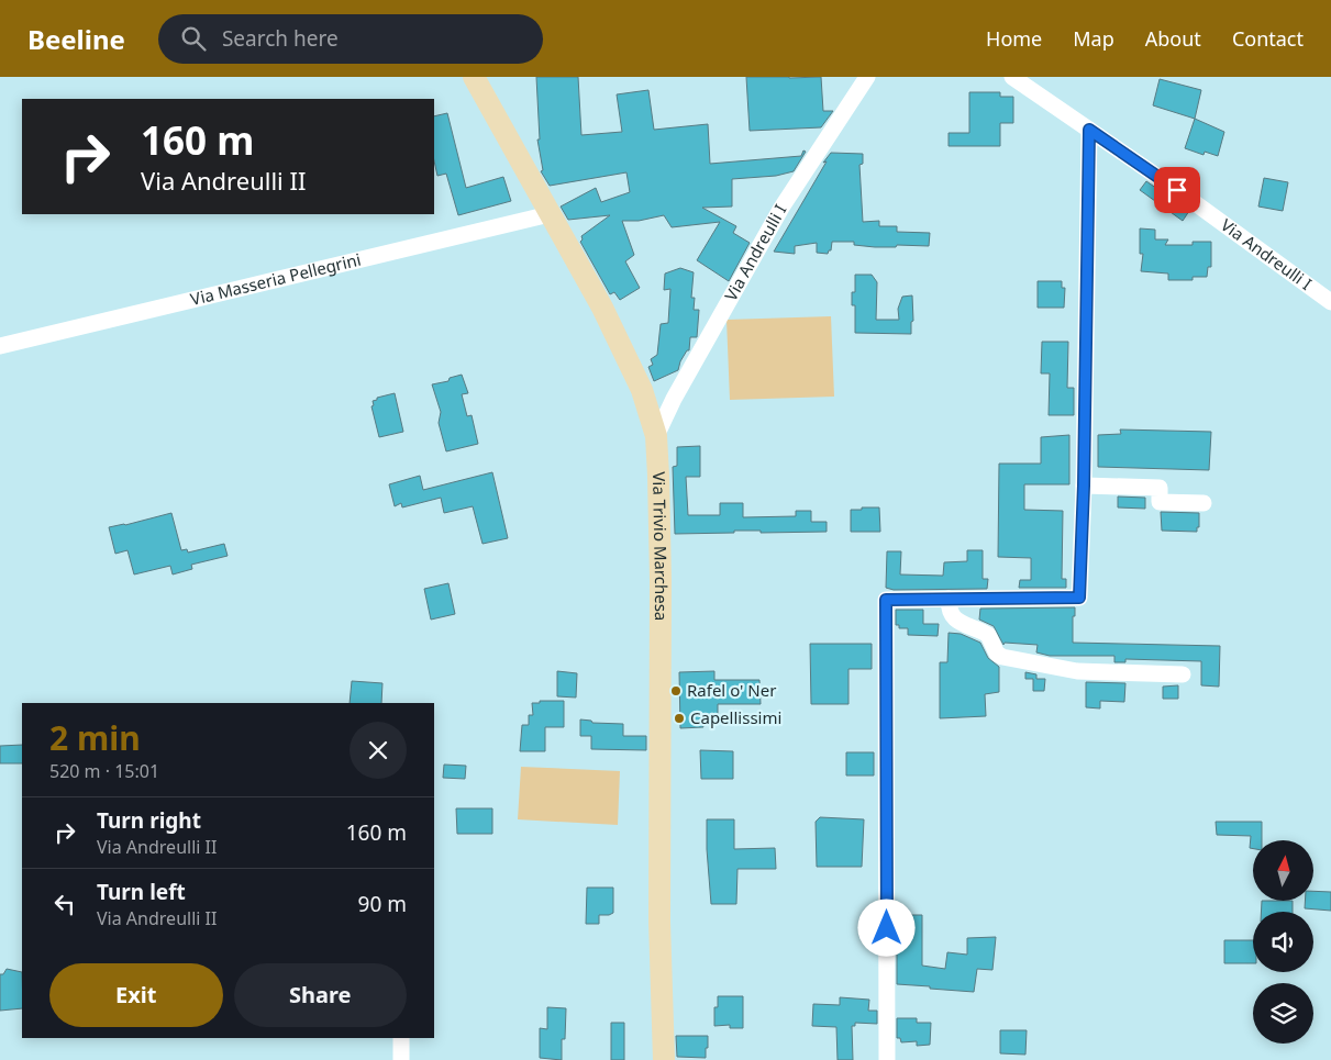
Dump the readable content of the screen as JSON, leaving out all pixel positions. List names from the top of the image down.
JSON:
{
  "streets": {
    "street": ["Via Andreulli I", "Via Masseria Pellegrini", "Via Trivio Marchesa"]
  },
  "crossings": [
    ["Via Andreulli I", "Via Trivio Marchesa"],
    ["Via Masseria Pellegrini", "Via Trivio Marchesa"]
  ],
  "places": ["Rafel o' Ner", "Capellissimi"],
  "north": "top",
  "page": {
    "header": "Beeline",
    "search": "Search here",
    "nav": [
      "Home",
      "Map",
      "About",
      "Contact"
    ],
    "turn": ["160 m", "Via Andreulli II"],
    "heading": ["2 min", "520 m · 15:01"],
    "list": [
      {
        "name": "Turn right",
        "note": "Via Andreulli II",
        "value": "160 m"
      },
      {
        "name": "Turn left",
        "note": "Via Andreulli II",
        "value": "90 m"
      }
    ],
    "buttons": ["Exit", "Share"]
  }
}
